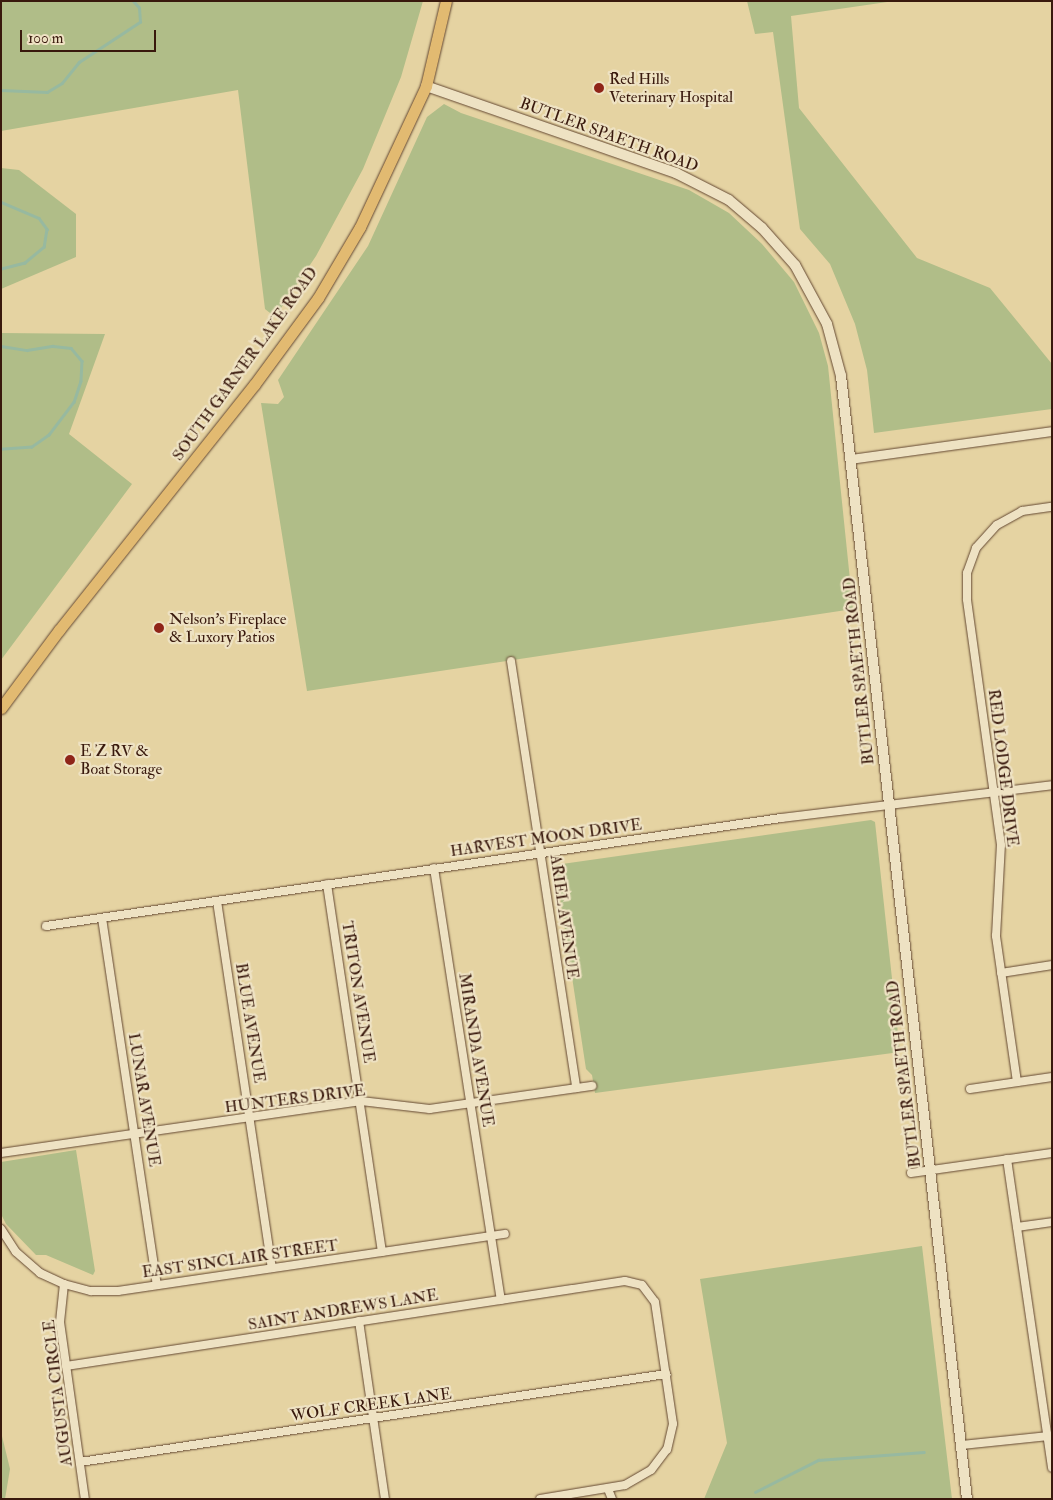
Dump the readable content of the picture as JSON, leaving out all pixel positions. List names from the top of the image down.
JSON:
{
  "streets": {
    "main road": ["BUTLER SPAETH ROAD", "SOUTH GARNER LAKE ROAD"],
    "street": [
      "RED LODGE DRIVE",
      "HARVEST MOON DRIVE",
      "ARIEL AVENUE",
      "TRITON AVENUE",
      "BLUE AVENUE",
      "MIRANDA AVENUE",
      "HUNTERS DRIVE",
      "LUNAR AVENUE",
      "EAST SINCLAIR STREET",
      "SAINT ANDREWS LANE",
      "AUGUSTA CIRCLE",
      "WOLF CREEK LANE"
    ]
  },
  "crossings": [
    ["BUTLER SPAETH ROAD", "SOUTH GARNER LAKE ROAD"],
    ["BUTLER SPAETH ROAD", "HARVEST MOON DRIVE"],
    ["RED LODGE DRIVE", "HARVEST MOON DRIVE"],
    ["HARVEST MOON DRIVE", "ARIEL AVENUE"],
    ["HARVEST MOON DRIVE", "TRITON AVENUE"],
    ["HARVEST MOON DRIVE", "BLUE AVENUE"],
    ["HARVEST MOON DRIVE", "MIRANDA AVENUE"],
    ["HARVEST MOON DRIVE", "LUNAR AVENUE"],
    ["ARIEL AVENUE", "HUNTERS DRIVE"],
    ["TRITON AVENUE", "HUNTERS DRIVE"],
    ["TRITON AVENUE", "EAST SINCLAIR STREET"],
    ["BLUE AVENUE", "HUNTERS DRIVE"],
    ["BLUE AVENUE", "EAST SINCLAIR STREET"],
    ["MIRANDA AVENUE", "HUNTERS DRIVE"],
    ["MIRANDA AVENUE", "EAST SINCLAIR STREET"],
    ["MIRANDA AVENUE", "SAINT ANDREWS LANE"],
    ["HUNTERS DRIVE", "LUNAR AVENUE"],
    ["LUNAR AVENUE", "EAST SINCLAIR STREET"],
    ["EAST SINCLAIR STREET", "AUGUSTA CIRCLE"],
    ["SAINT ANDREWS LANE", "AUGUSTA CIRCLE"],
    ["SAINT ANDREWS LANE", "WOLF CREEK LANE"],
    ["AUGUSTA CIRCLE", "WOLF CREEK LANE"]
  ],
  "places": ["Red Hills Veterinary Hospital", "Nelson's Fireplace & Luxory Patios", "E Z RV & Boat Storage"],
  "scale_bar": "100 m"
}
